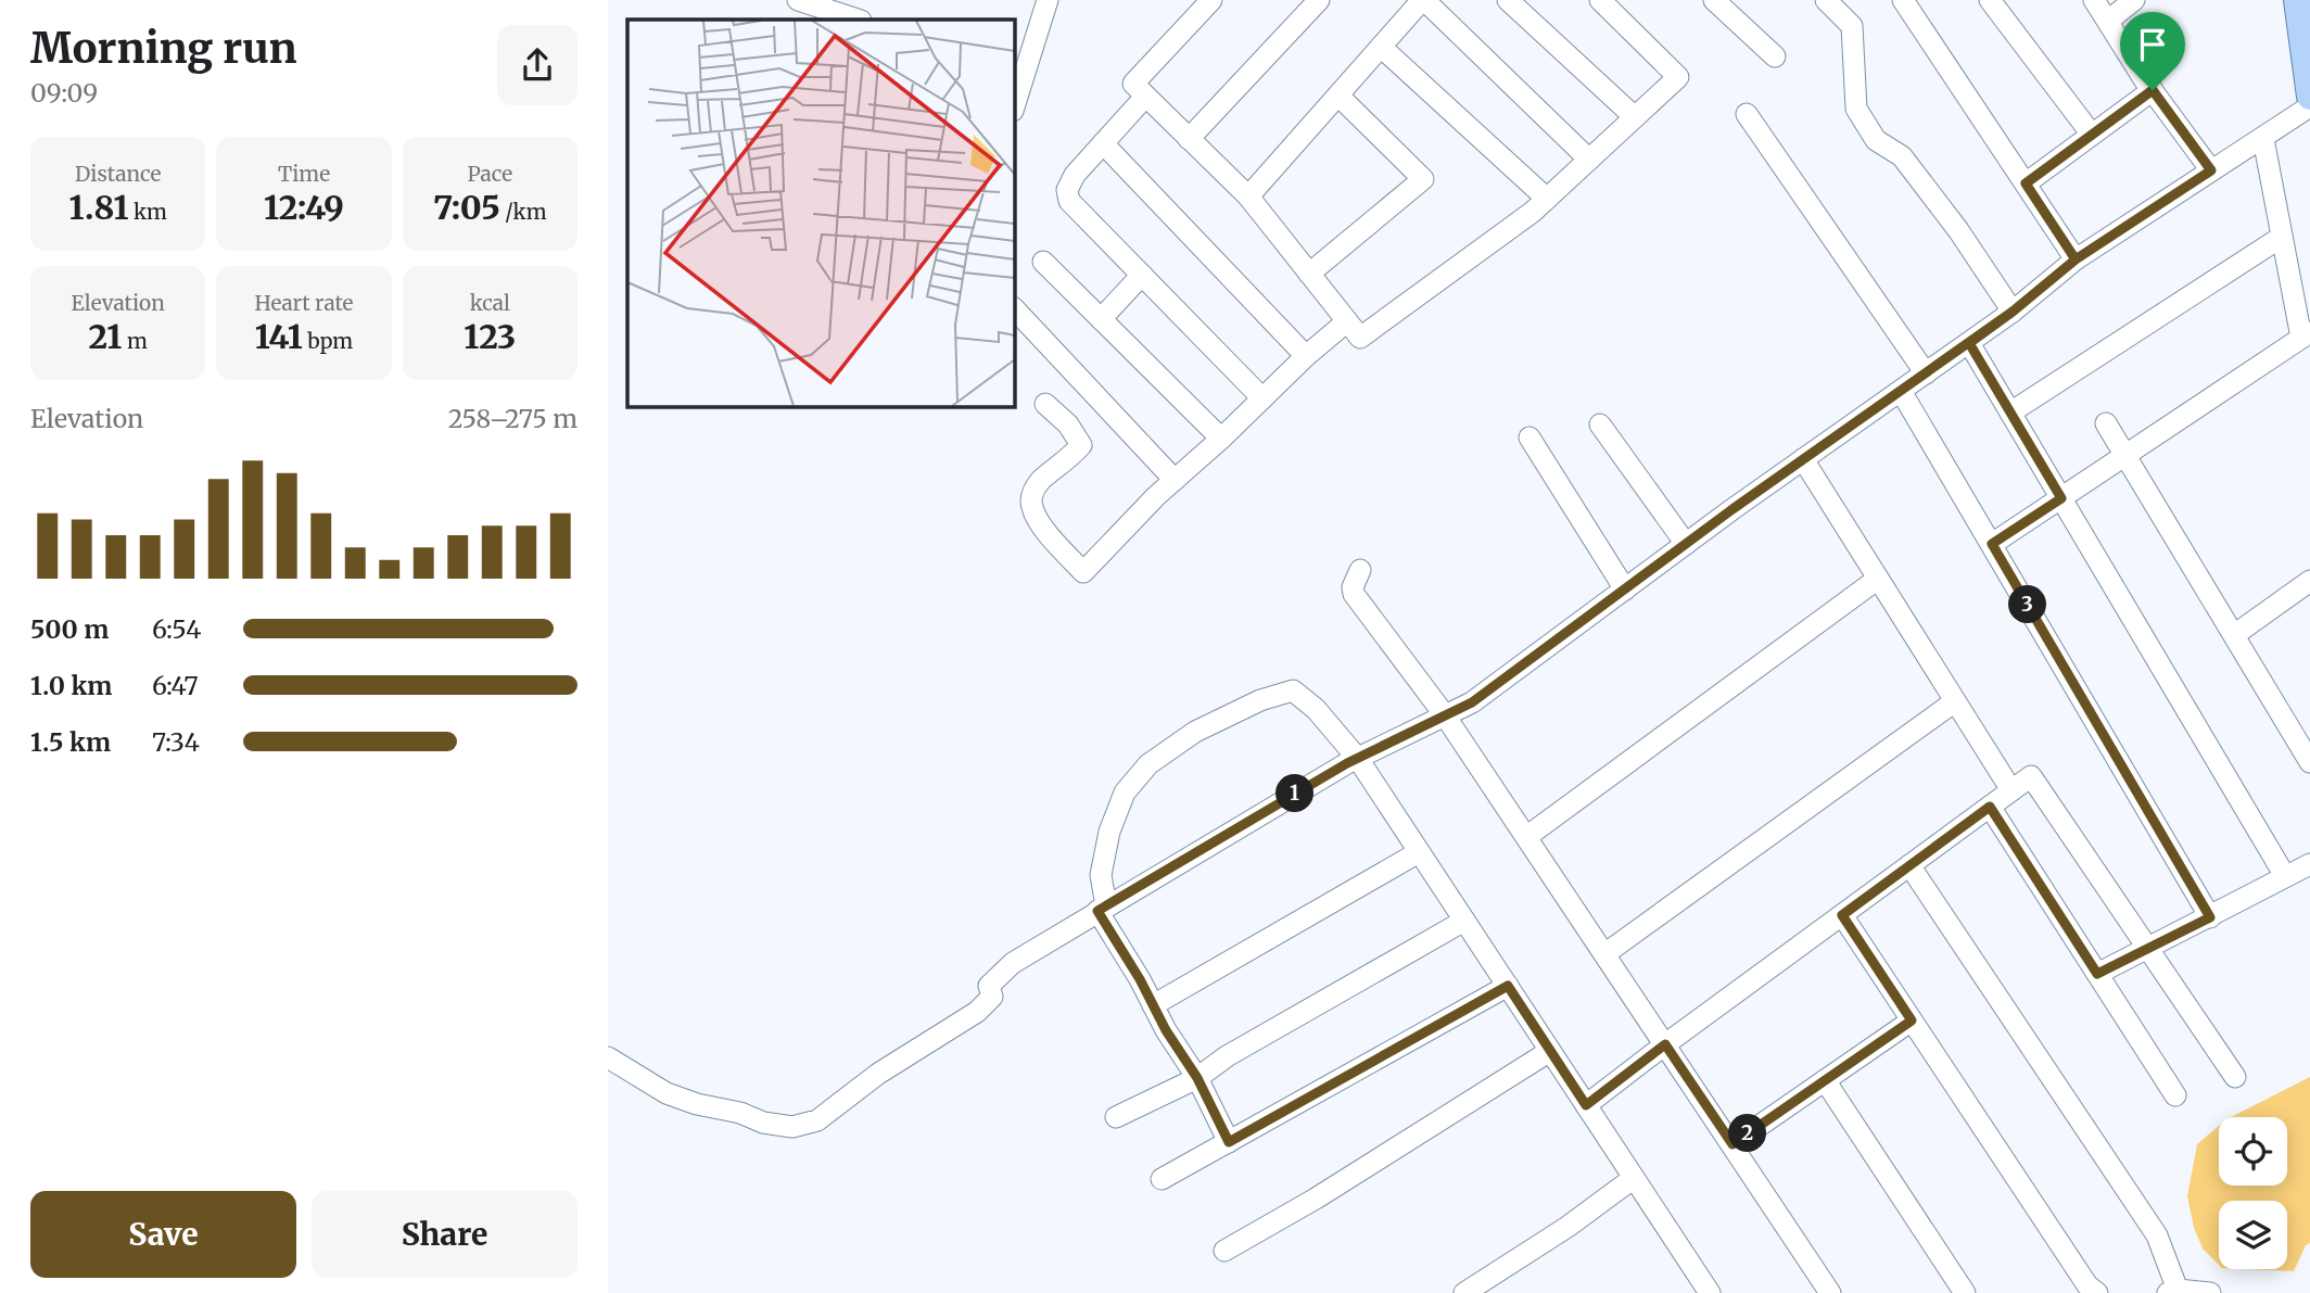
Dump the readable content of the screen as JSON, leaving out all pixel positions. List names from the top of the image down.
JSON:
{
  "page": {
    "heading": ["Morning run", "09:09"],
    "stats": [
      ["Distance", "1.81 km"],
      ["Time", "12:49"],
      ["Pace", "7:05 /km"],
      ["Elevation", "21 m"],
      ["Heart rate", "141 bpm"],
      ["kcal", "123"]
    ],
    "chart": ["Elevation", "258–275 m"],
    "pins": ["3", "1", "2"],
    "list": [
      {
        "name": "500 m",
        "note": "6:54"
      },
      {
        "name": "1.0 km",
        "note": "6:47"
      },
      {
        "name": "1.5 km",
        "note": "7:34"
      }
    ],
    "buttons": ["Save", "Share"]
  }
}
